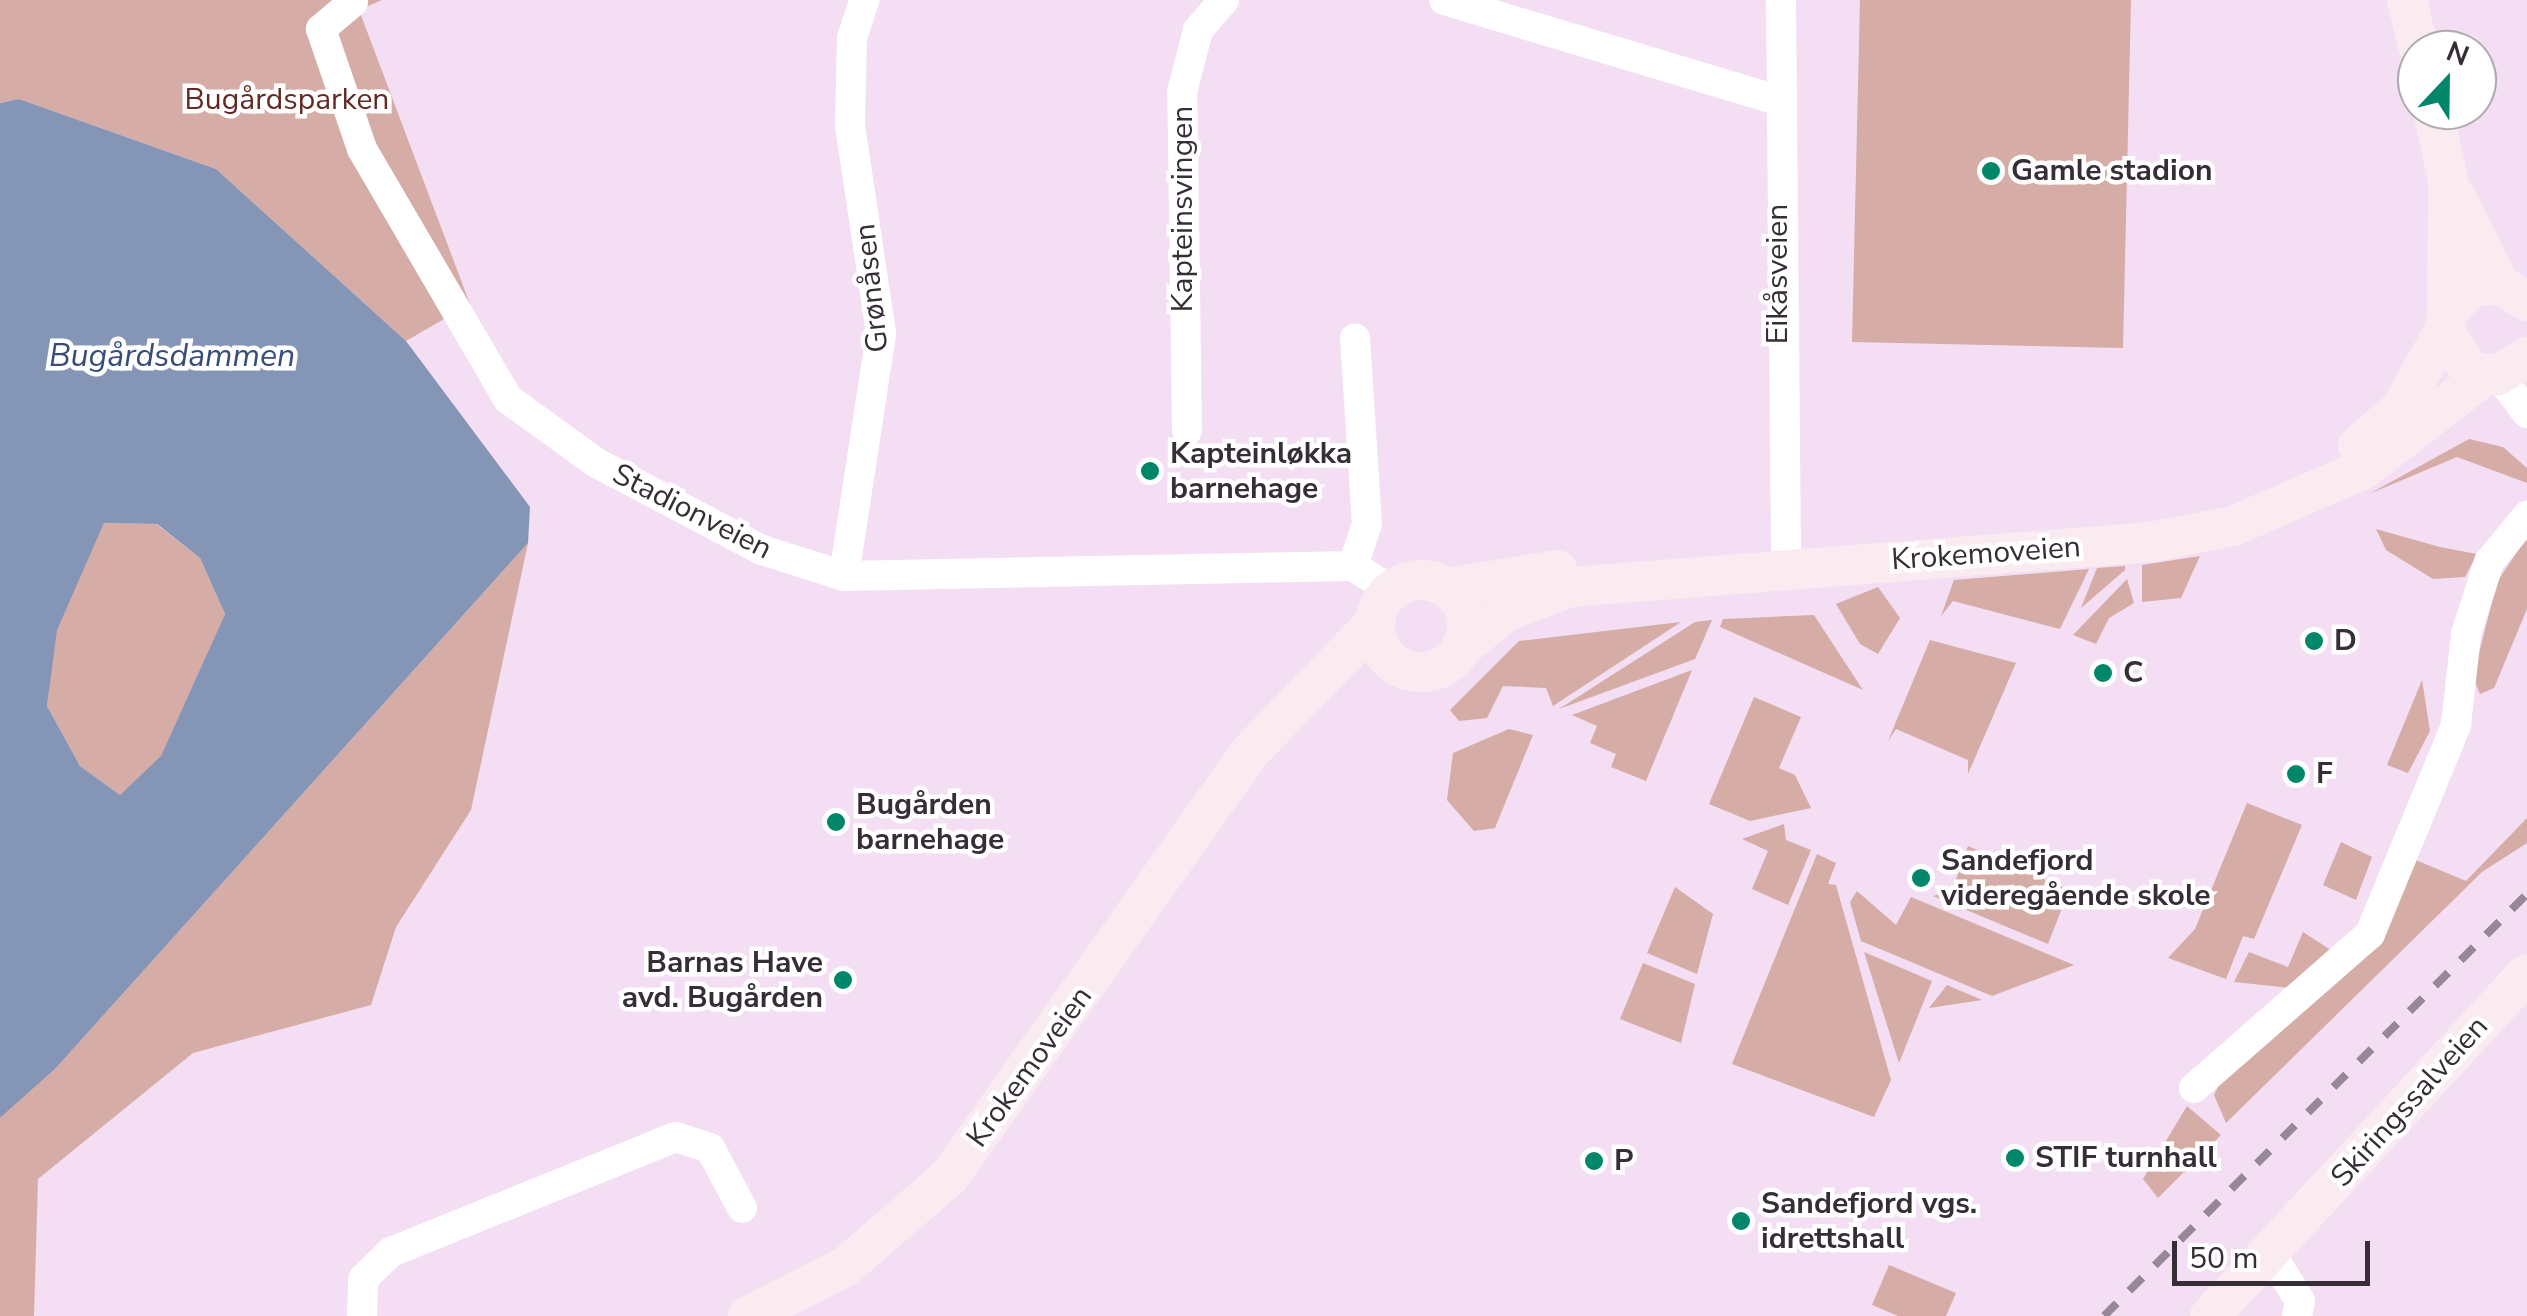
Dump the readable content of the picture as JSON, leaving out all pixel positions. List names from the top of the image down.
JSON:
{
  "streets": {
    "main road": ["Krokemoveien", "Skiringssalveien"],
    "street": [
      "Kapteinsvingen",
      "Eikåsveien",
      "Grønåsen",
      "Stadionveien"
    ]
  },
  "crossings": [
    ["Eikåsveien", "Krokemoveien"],
    ["Grønåsen", "Stadionveien"]
  ],
  "water": ["Bugårdsdammen"],
  "parks": ["Bugårdsparken"],
  "places": [
    "Gamle stadion",
    "Kapteinløkka barnehage",
    "D",
    "C",
    "F",
    "Bugården barnehage",
    "Sandefjord videregående skole",
    "Barnas Have avd. Bugården",
    "STIF turnhall",
    "P",
    "Sandefjord vgs. idrettshall"
  ],
  "scale_bar": "50 m",
  "north": "top"
}
